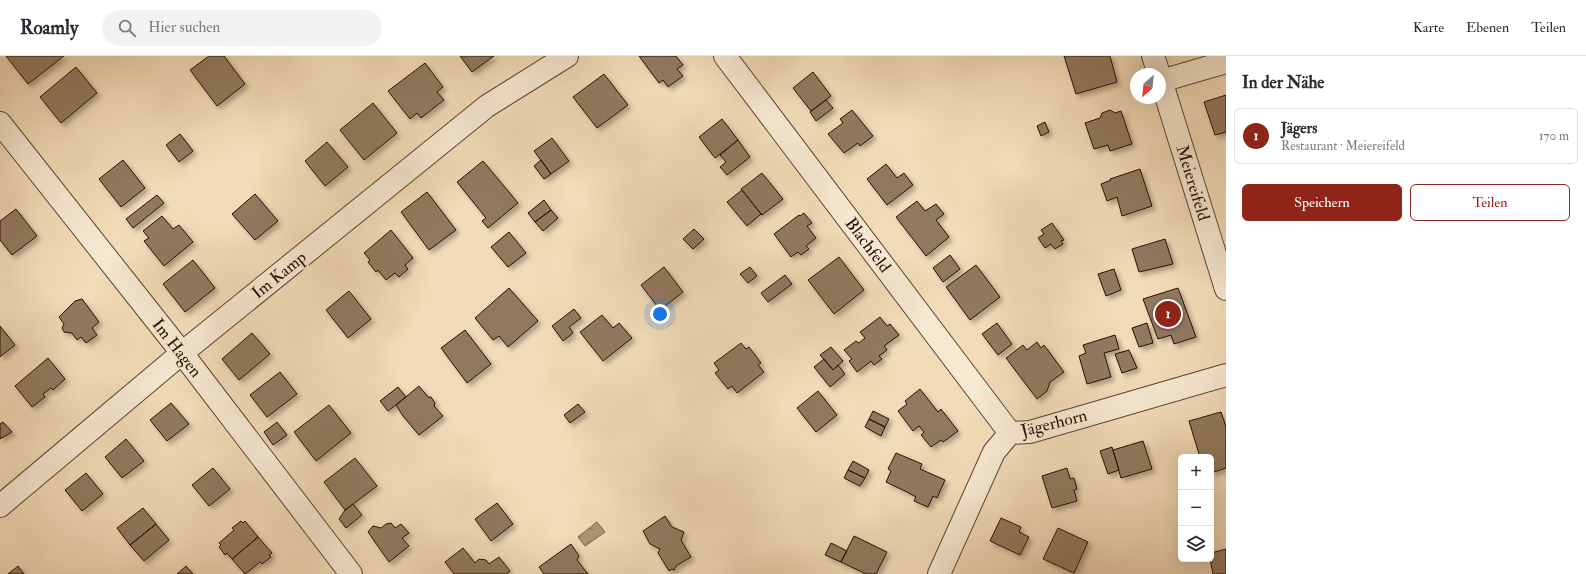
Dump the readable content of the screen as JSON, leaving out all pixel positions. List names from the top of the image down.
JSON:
{
  "streets": {
    "street": [
      "Meiereifeld",
      "Blachfeld",
      "Im Kamp",
      "Im Hagen",
      "Jägerhorn"
    ]
  },
  "crossings": [
    ["Blachfeld", "Jägerhorn"],
    ["Im Kamp", "Im Hagen"]
  ],
  "north": "bottom left",
  "page": {
    "header": "Roamly",
    "search": "Hier suchen",
    "nav": ["Karte", "Ebenen", "Teilen"],
    "heading": "In der Nähe",
    "list": [
      {
        "mark": "1",
        "name": "Jägers",
        "note": "Restaurant · Meiereifeld",
        "value": "170 m"
      }
    ],
    "buttons": ["Speichern", "Teilen"],
    "pins": "1",
    "map_buttons": ["+", "−"]
  }
}
